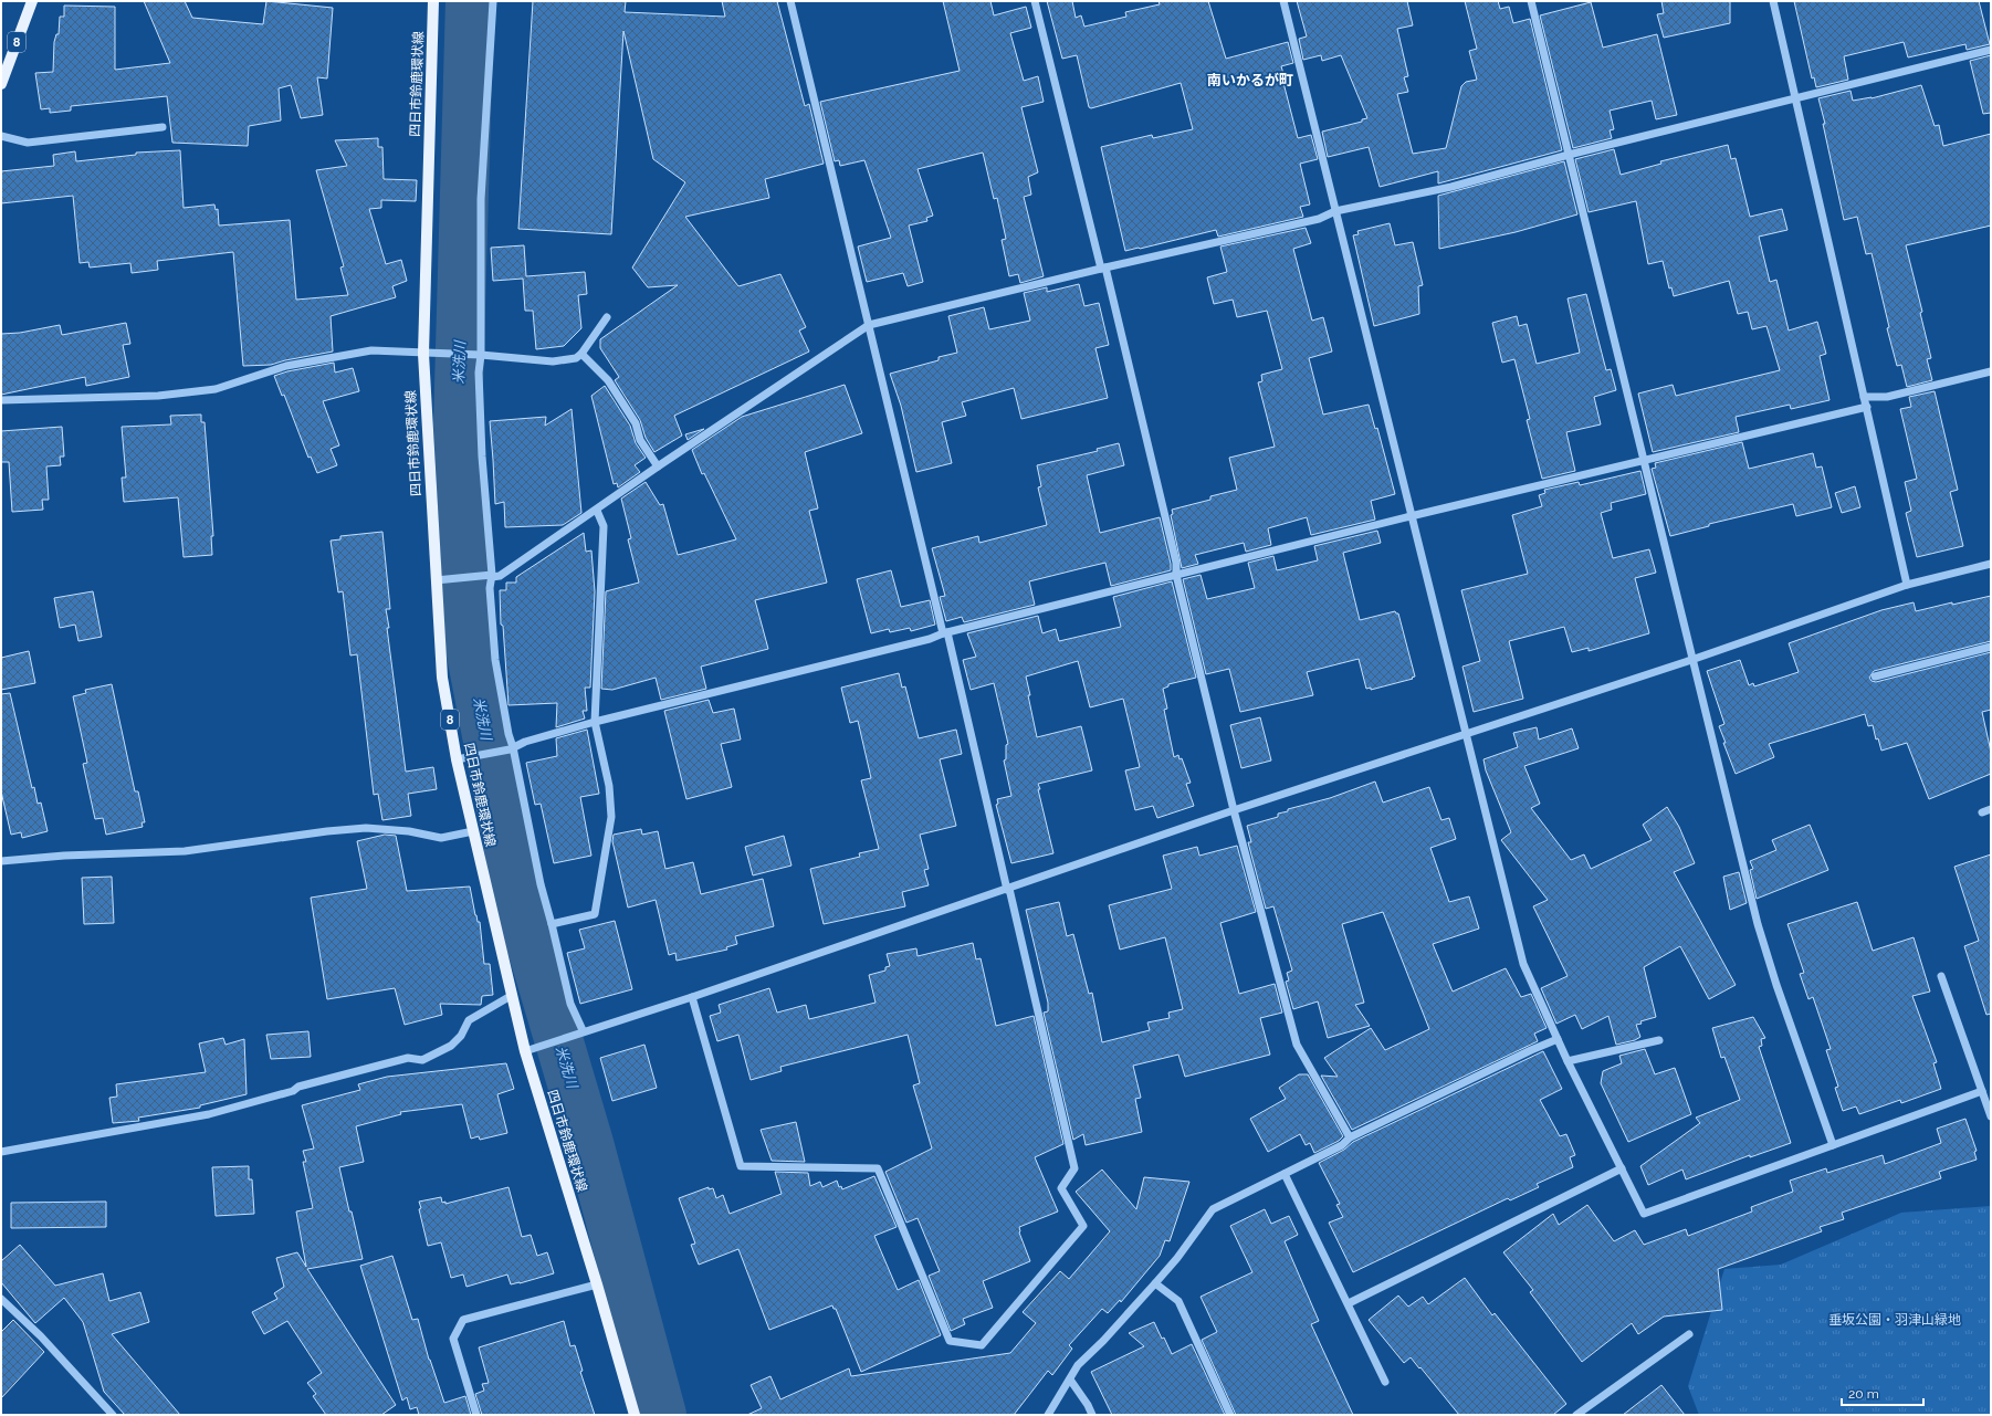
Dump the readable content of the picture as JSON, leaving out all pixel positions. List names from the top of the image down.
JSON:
{
  "streets": {
    "main road": ["8", "四日市鈴鹿環状線"]
  },
  "districts": ["南いかるが町"],
  "water": ["米洗川"],
  "parks": ["垂坂公園・羽津山緑地"],
  "scale_bar": "20 m"
}
